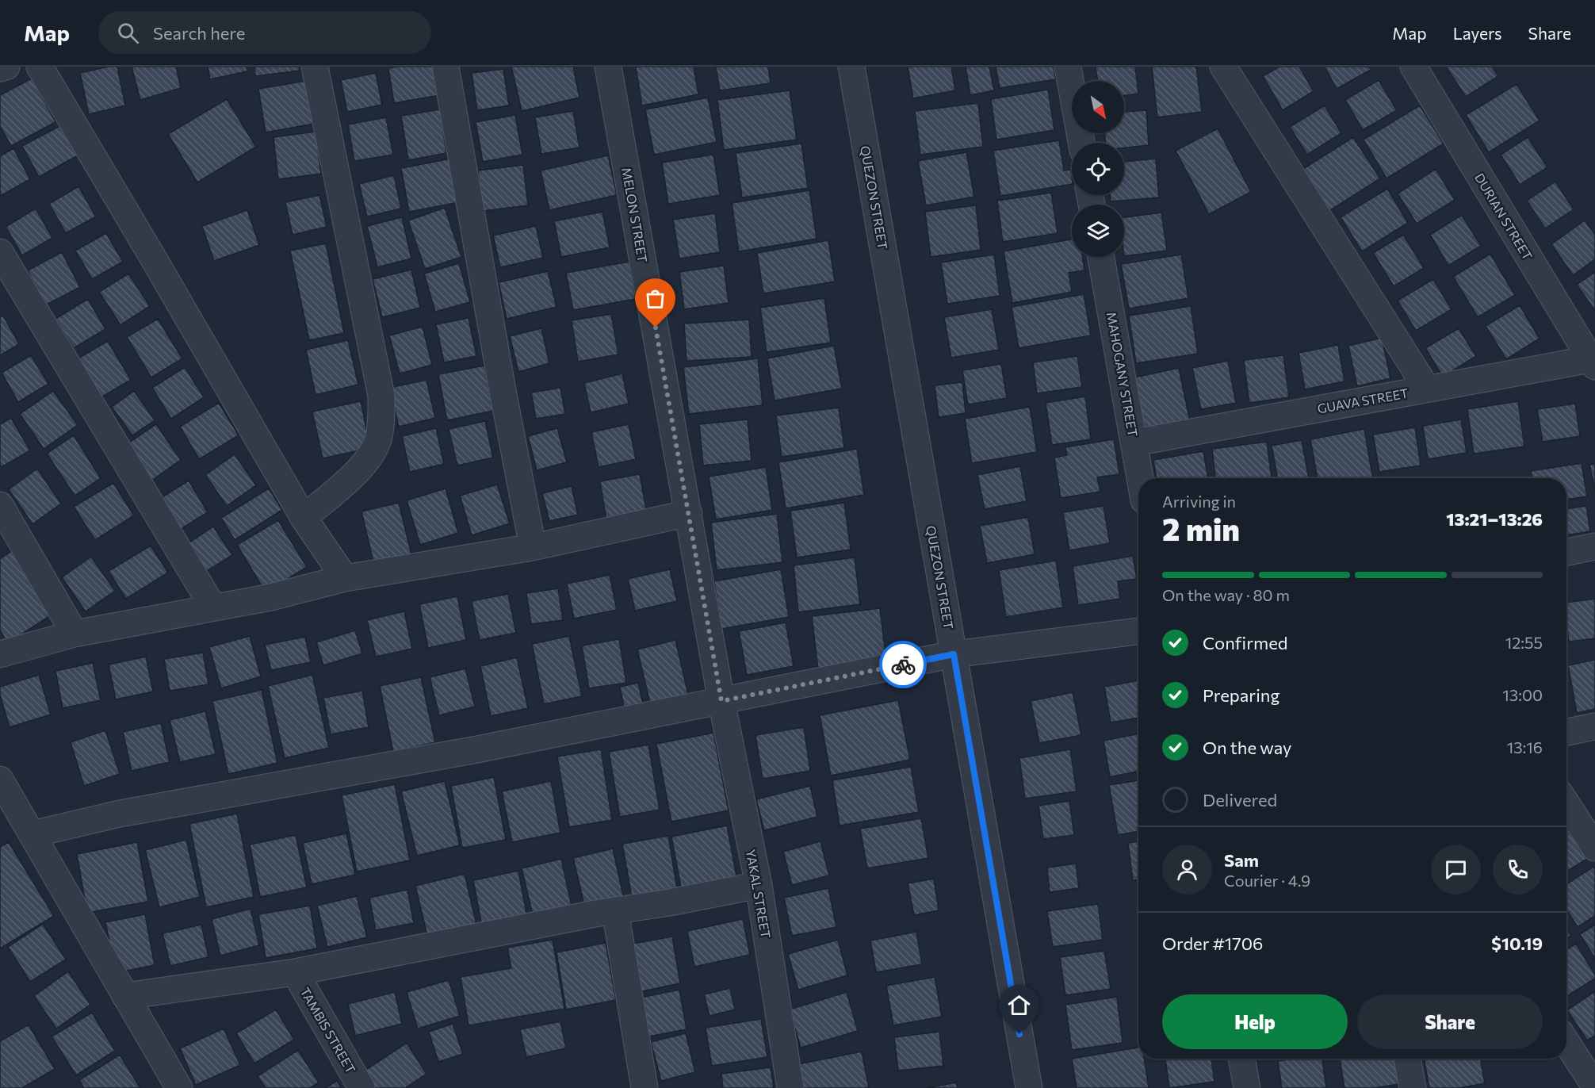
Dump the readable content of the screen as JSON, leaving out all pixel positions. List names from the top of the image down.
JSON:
{
  "streets": {
    "street": [
      "QUEZON STREET",
      "MELON STREET",
      "DURIAN STREET",
      "MAHOGANY STREET",
      "GUAVA STREET",
      "YAKAL STREET",
      "TAMBIS STREET"
    ]
  },
  "crossings": [
    ["MELON STREET", "YAKAL STREET"],
    ["DURIAN STREET", "GUAVA STREET"],
    ["MAHOGANY STREET", "GUAVA STREET"]
  ],
  "north": "bottom right",
  "page": {
    "header": "Map",
    "search": "Search here",
    "nav": ["Map", "Layers", "Share"],
    "heading": ["2 min", "Arriving in", "13:21–13:26"],
    "panel": [
      "Sam",
      "Courier · 4.9",
      "Order #1706",
      "$10.19"
    ],
    "bar": "On the way · 80 m",
    "list": [
      ["Confirmed", "12:55"],
      ["Preparing", "13:00"],
      ["On the way", "13:16"],
      "Delivered"
    ],
    "buttons": ["Help", "Share"]
  }
}
